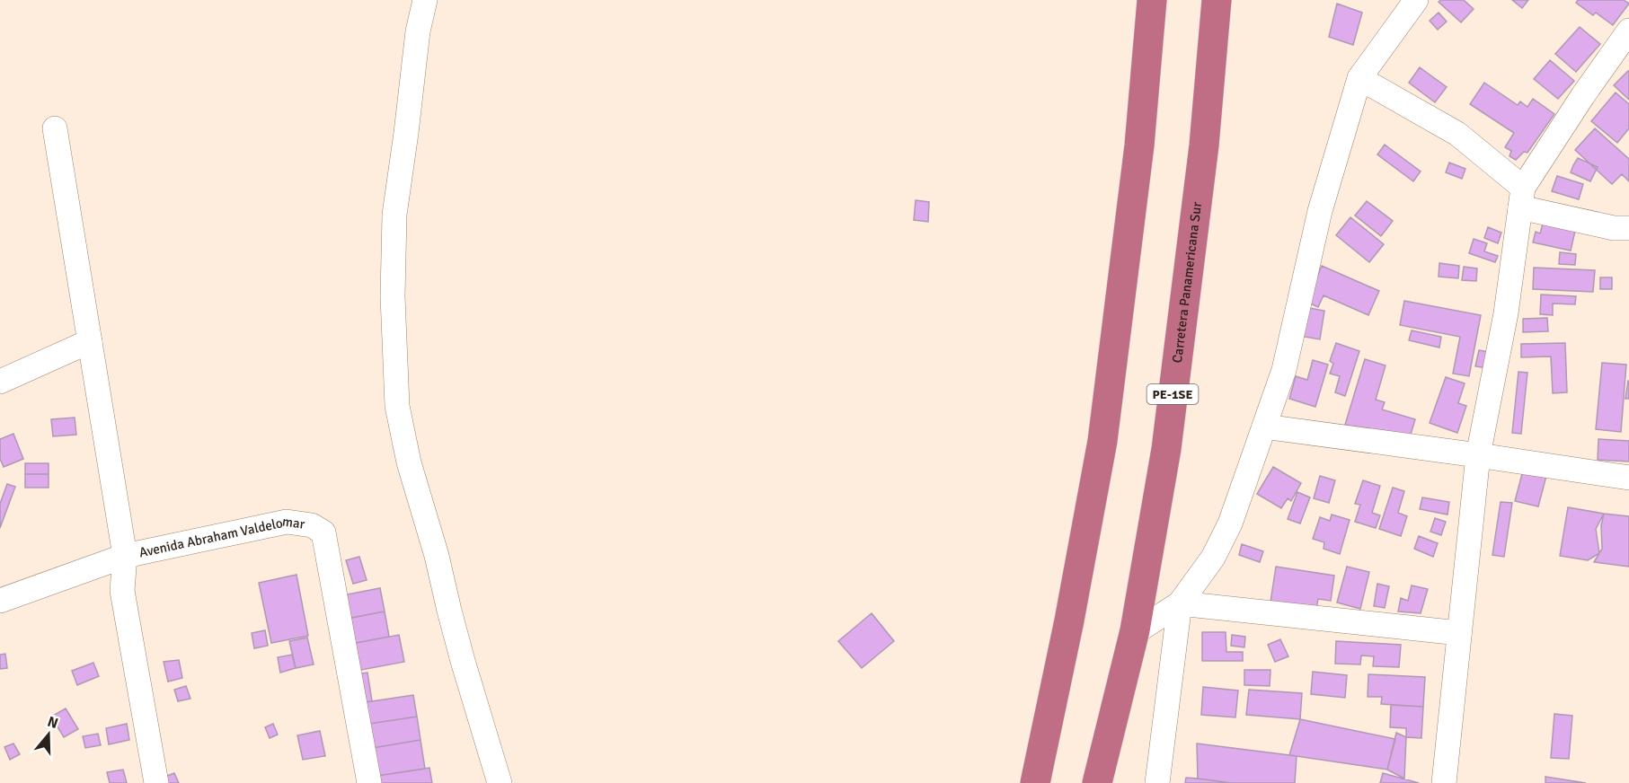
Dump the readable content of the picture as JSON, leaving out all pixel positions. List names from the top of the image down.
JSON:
{
  "streets": {
    "highway": ["Carretera Panamericana Sur", "PE-1SE"],
    "street": ["Avenida Abraham Valdelomar"]
  },
  "north": "top"
}
